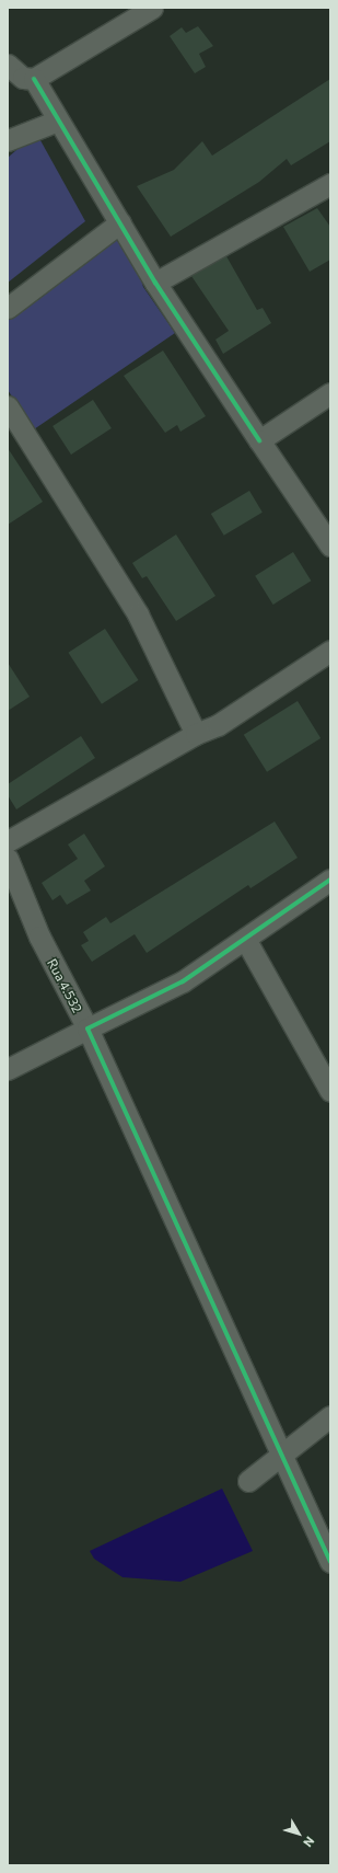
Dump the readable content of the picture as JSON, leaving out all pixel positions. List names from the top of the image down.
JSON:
{
  "streets": {
    "street": ["Rua 4.532"]
  },
  "north": "bottom right"
}
